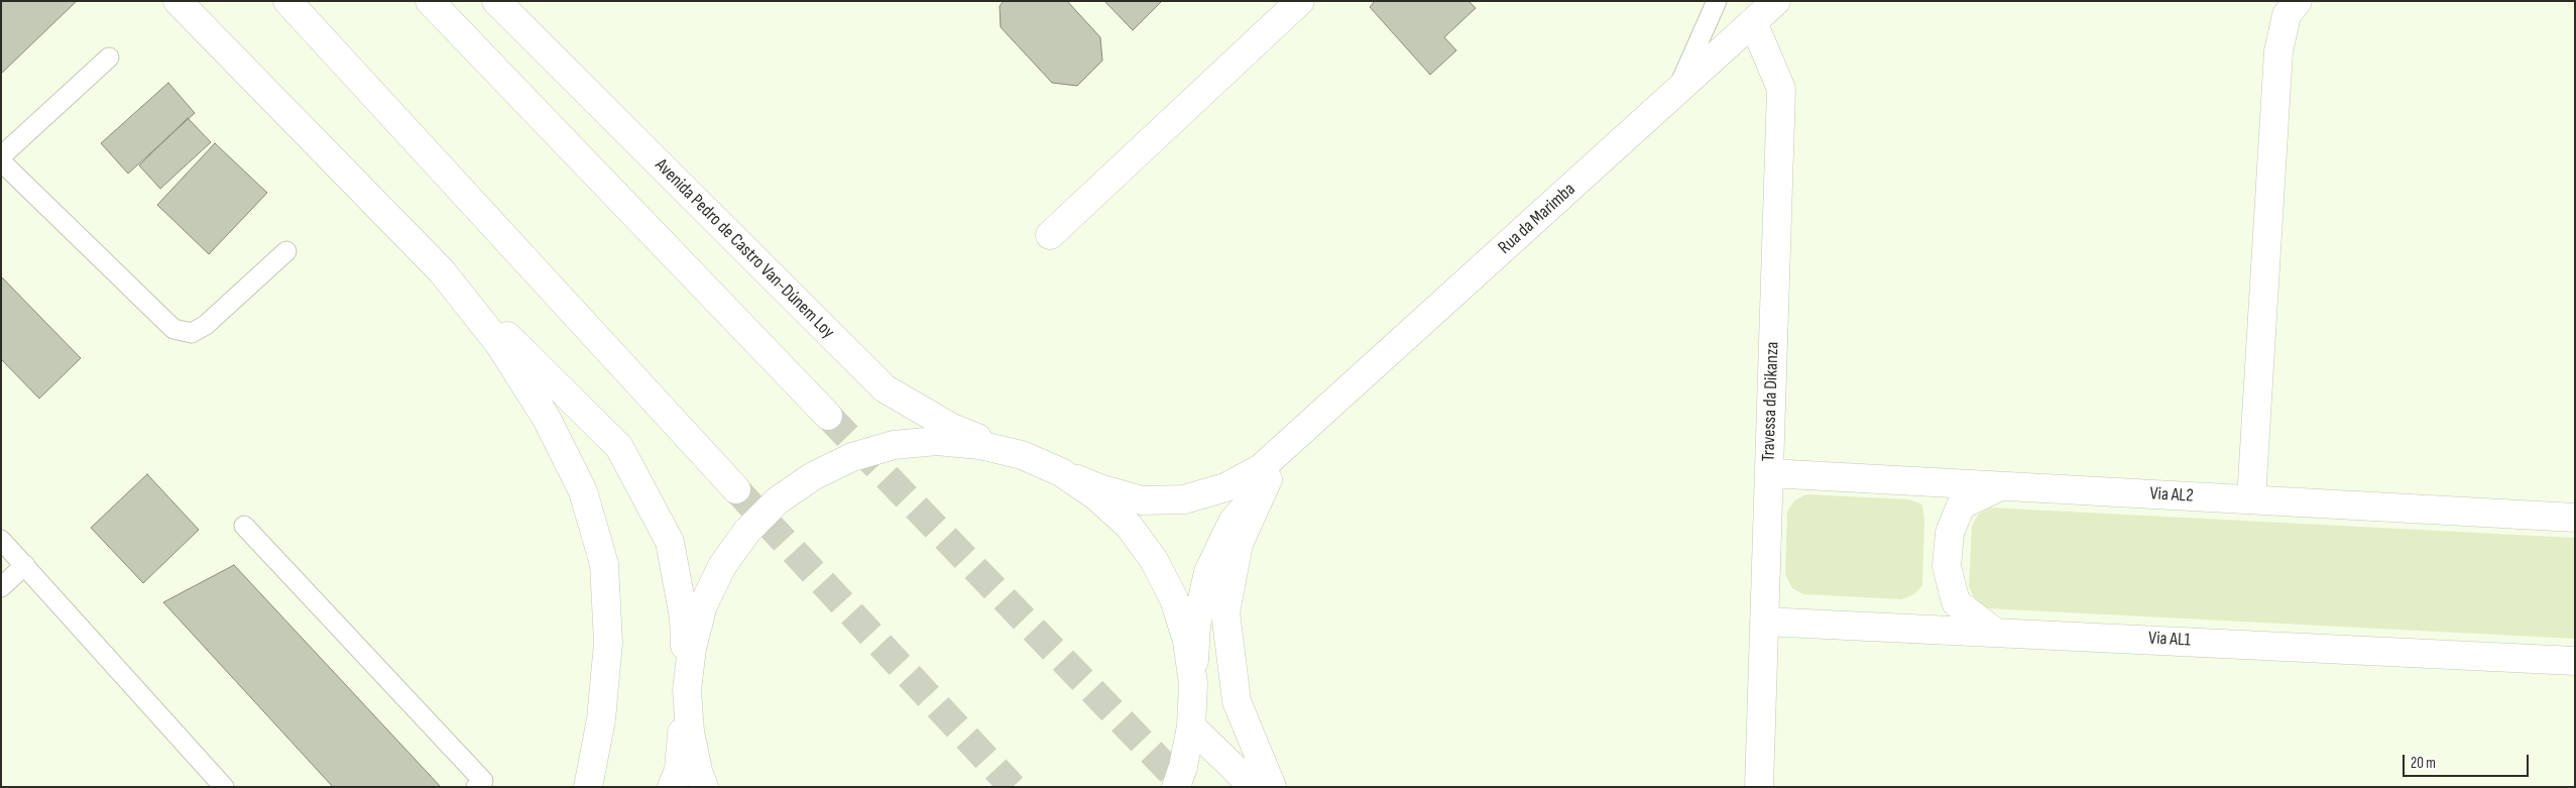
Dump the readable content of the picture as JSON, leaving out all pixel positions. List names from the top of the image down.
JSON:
{
  "streets": {
    "main road": [
      "Rua da Marimba",
      "Avenida Pedro de Castro Van-Dúnem Loy",
      "Travessa da Dikanza",
      "Via AL2",
      "Via AL1"
    ]
  },
  "crossings": [
    ["Rua da Marimba", "Travessa da Dikanza"],
    ["Travessa da Dikanza", "Via AL2"],
    ["Travessa da Dikanza", "Via AL1"]
  ],
  "scale_bar": "20 m"
}
